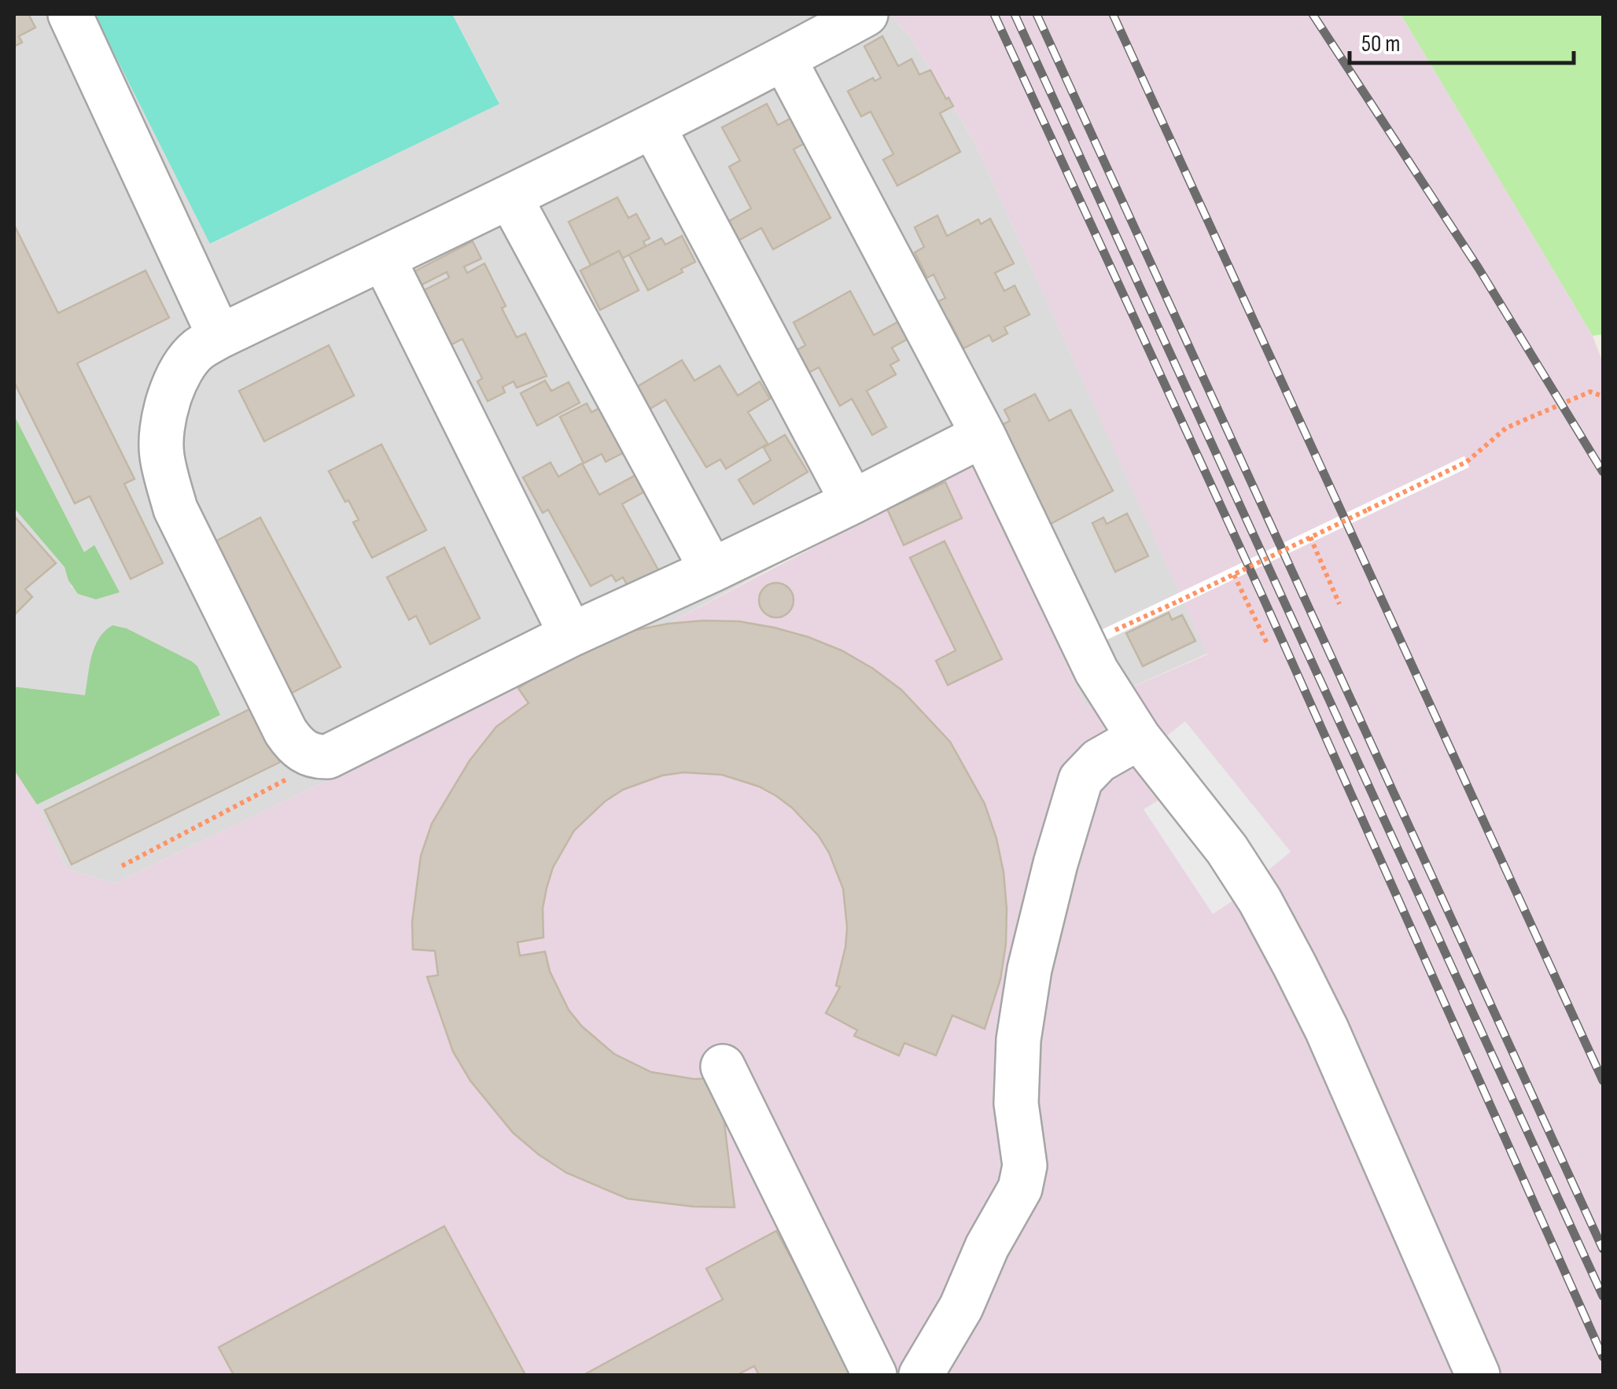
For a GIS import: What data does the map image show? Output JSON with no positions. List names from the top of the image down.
{
  "scale_bar": "50 m"
}
